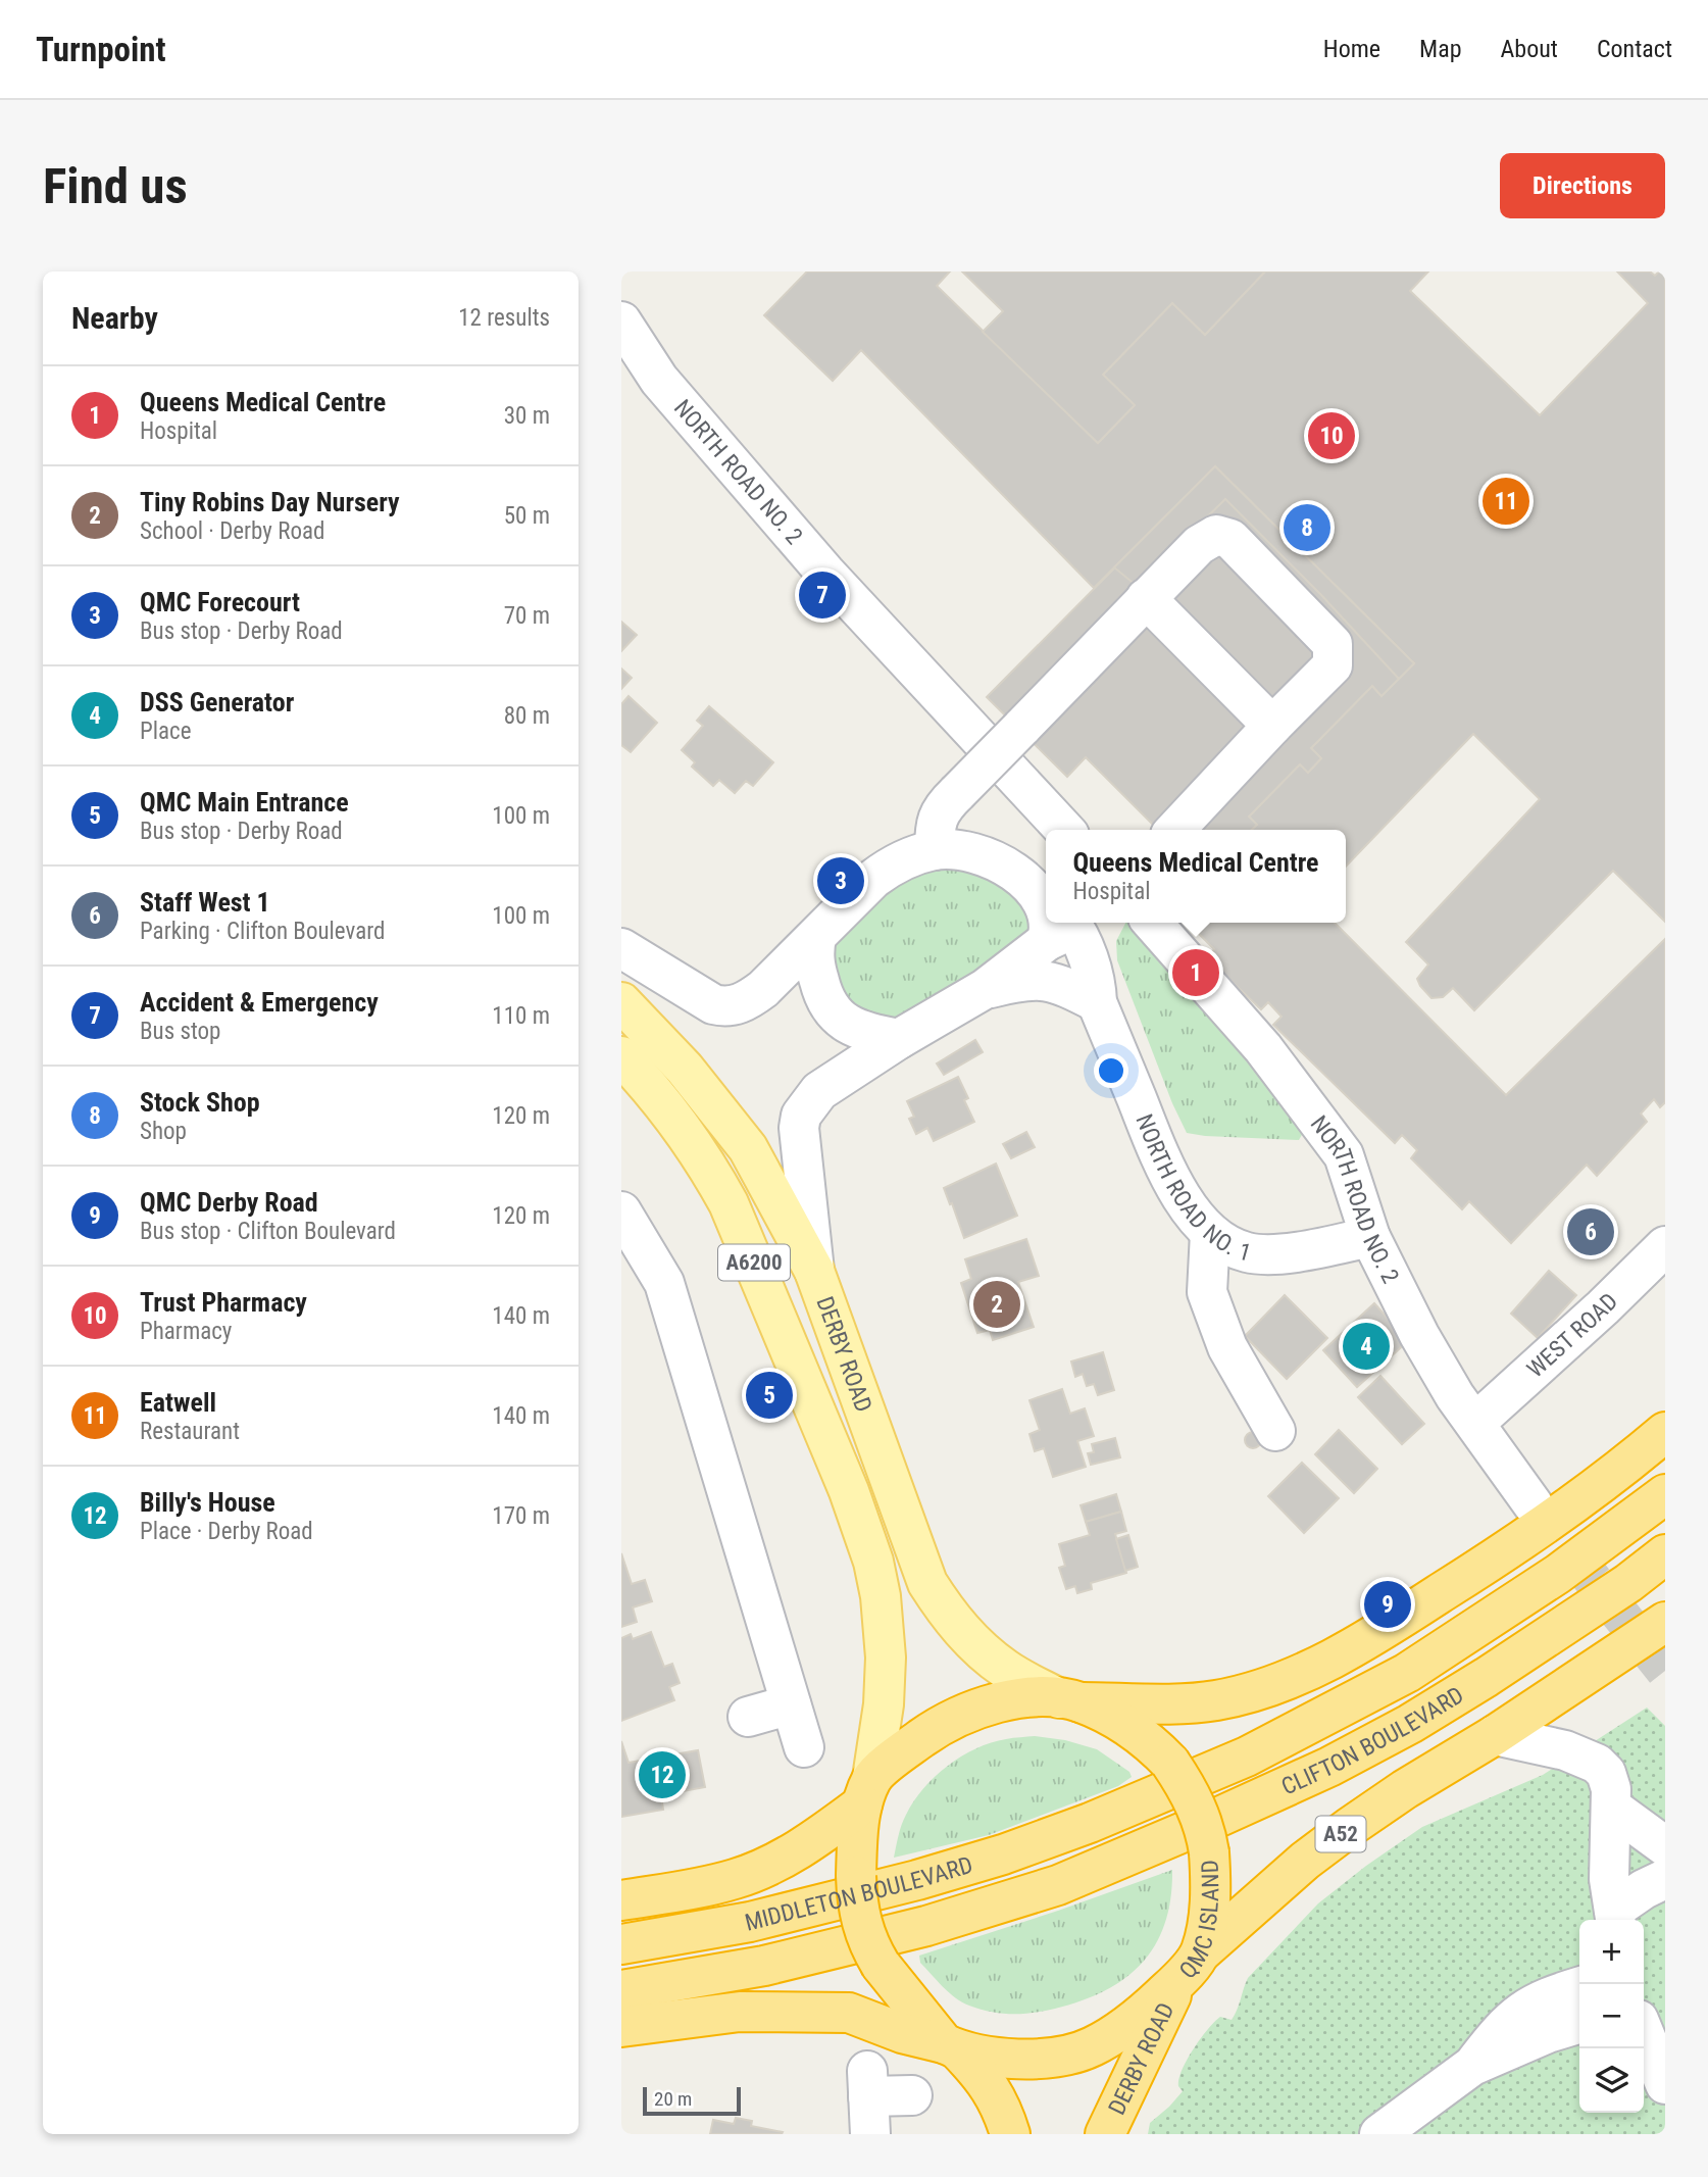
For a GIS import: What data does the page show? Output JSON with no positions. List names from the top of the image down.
{
  "streets": {
    "highway": [
      "DERBY ROAD",
      "CLIFTON BOULEVARD",
      "A52",
      "MIDDLETON BOULEVARD",
      "QMC ISLAND"
    ],
    "main road": ["A6200"],
    "street": ["NORTH ROAD NO. 2", "NORTH ROAD NO. 1", "WEST ROAD"]
  },
  "crossings": [
    ["NORTH ROAD NO. 2", "NORTH ROAD NO. 1"],
    ["NORTH ROAD NO. 2", "WEST ROAD"],
    ["DERBY ROAD", "A52"],
    ["DERBY ROAD", "QMC ISLAND"],
    ["CLIFTON BOULEVARD", "MIDDLETON BOULEVARD"],
    ["A52", "QMC ISLAND"]
  ],
  "scale_bar": "20 m",
  "page": {
    "header": "Turnpoint",
    "nav": [
      "Home",
      "Map",
      "About",
      "Contact"
    ],
    "buttons": "Directions",
    "title": "Find us",
    "heading": ["Nearby", "12 results"],
    "list": [
      {
        "mark": "1",
        "name": "Queens Medical Centre",
        "note": "Hospital",
        "value": "30 m"
      },
      {
        "mark": "2",
        "name": "Tiny Robins Day Nursery",
        "note": "School · Derby Road",
        "value": "50 m"
      },
      {
        "mark": "3",
        "name": "QMC Forecourt",
        "note": "Bus stop · Derby Road",
        "value": "70 m"
      },
      {
        "mark": "4",
        "name": "DSS Generator",
        "note": "Place",
        "value": "80 m"
      },
      {
        "mark": "5",
        "name": "QMC Main Entrance",
        "note": "Bus stop · Derby Road",
        "value": "100 m"
      },
      {
        "mark": "6",
        "name": "Staff West 1",
        "note": "Parking · Clifton Boulevard",
        "value": "100 m"
      },
      {
        "mark": "7",
        "name": "Accident & Emergency",
        "note": "Bus stop",
        "value": "110 m"
      },
      {
        "mark": "8",
        "name": "Stock Shop",
        "note": "Shop",
        "value": "120 m"
      },
      {
        "mark": "9",
        "name": "QMC Derby Road",
        "note": "Bus stop · Clifton Boulevard",
        "value": "120 m"
      },
      {
        "mark": "10",
        "name": "Trust Pharmacy",
        "note": "Pharmacy",
        "value": "140 m"
      },
      {
        "mark": "11",
        "name": "Eatwell",
        "note": "Restaurant",
        "value": "140 m"
      },
      {
        "mark": "12",
        "name": "Billy's House",
        "note": "Place · Derby Road",
        "value": "170 m"
      }
    ],
    "pins": [
      "10",
      "11",
      "8",
      "7",
      "3",
      "1",
      "6",
      "2",
      "4",
      "5",
      "9",
      "12"
    ],
    "popup": ["Queens Medical Centre", "Hospital"],
    "map_buttons": ["+", "−"],
    "scale": "20 m"
  }
}
